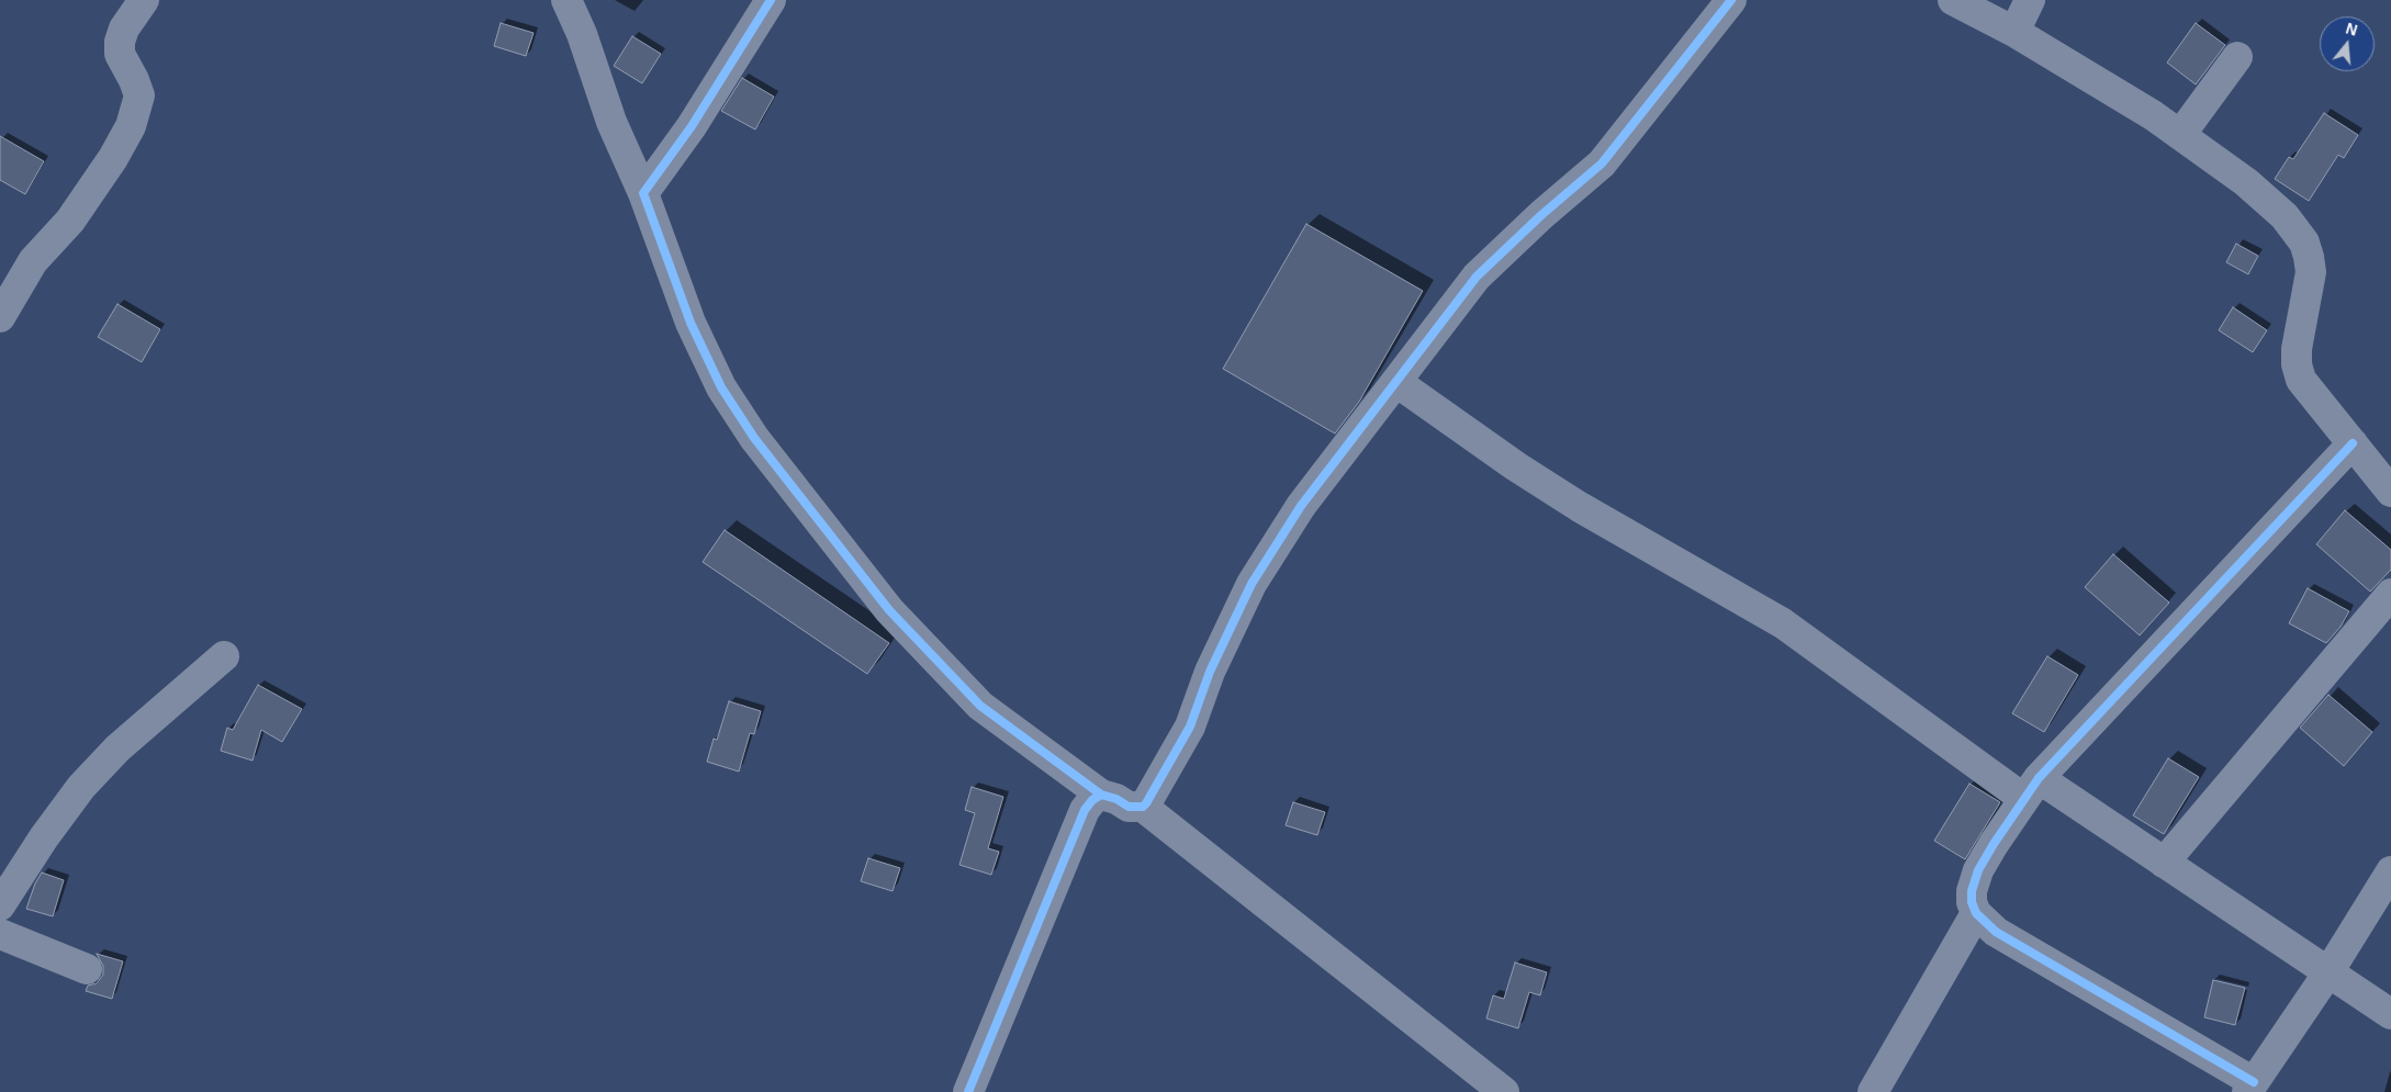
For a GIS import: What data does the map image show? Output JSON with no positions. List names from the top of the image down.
{
  "north": "top"
}
